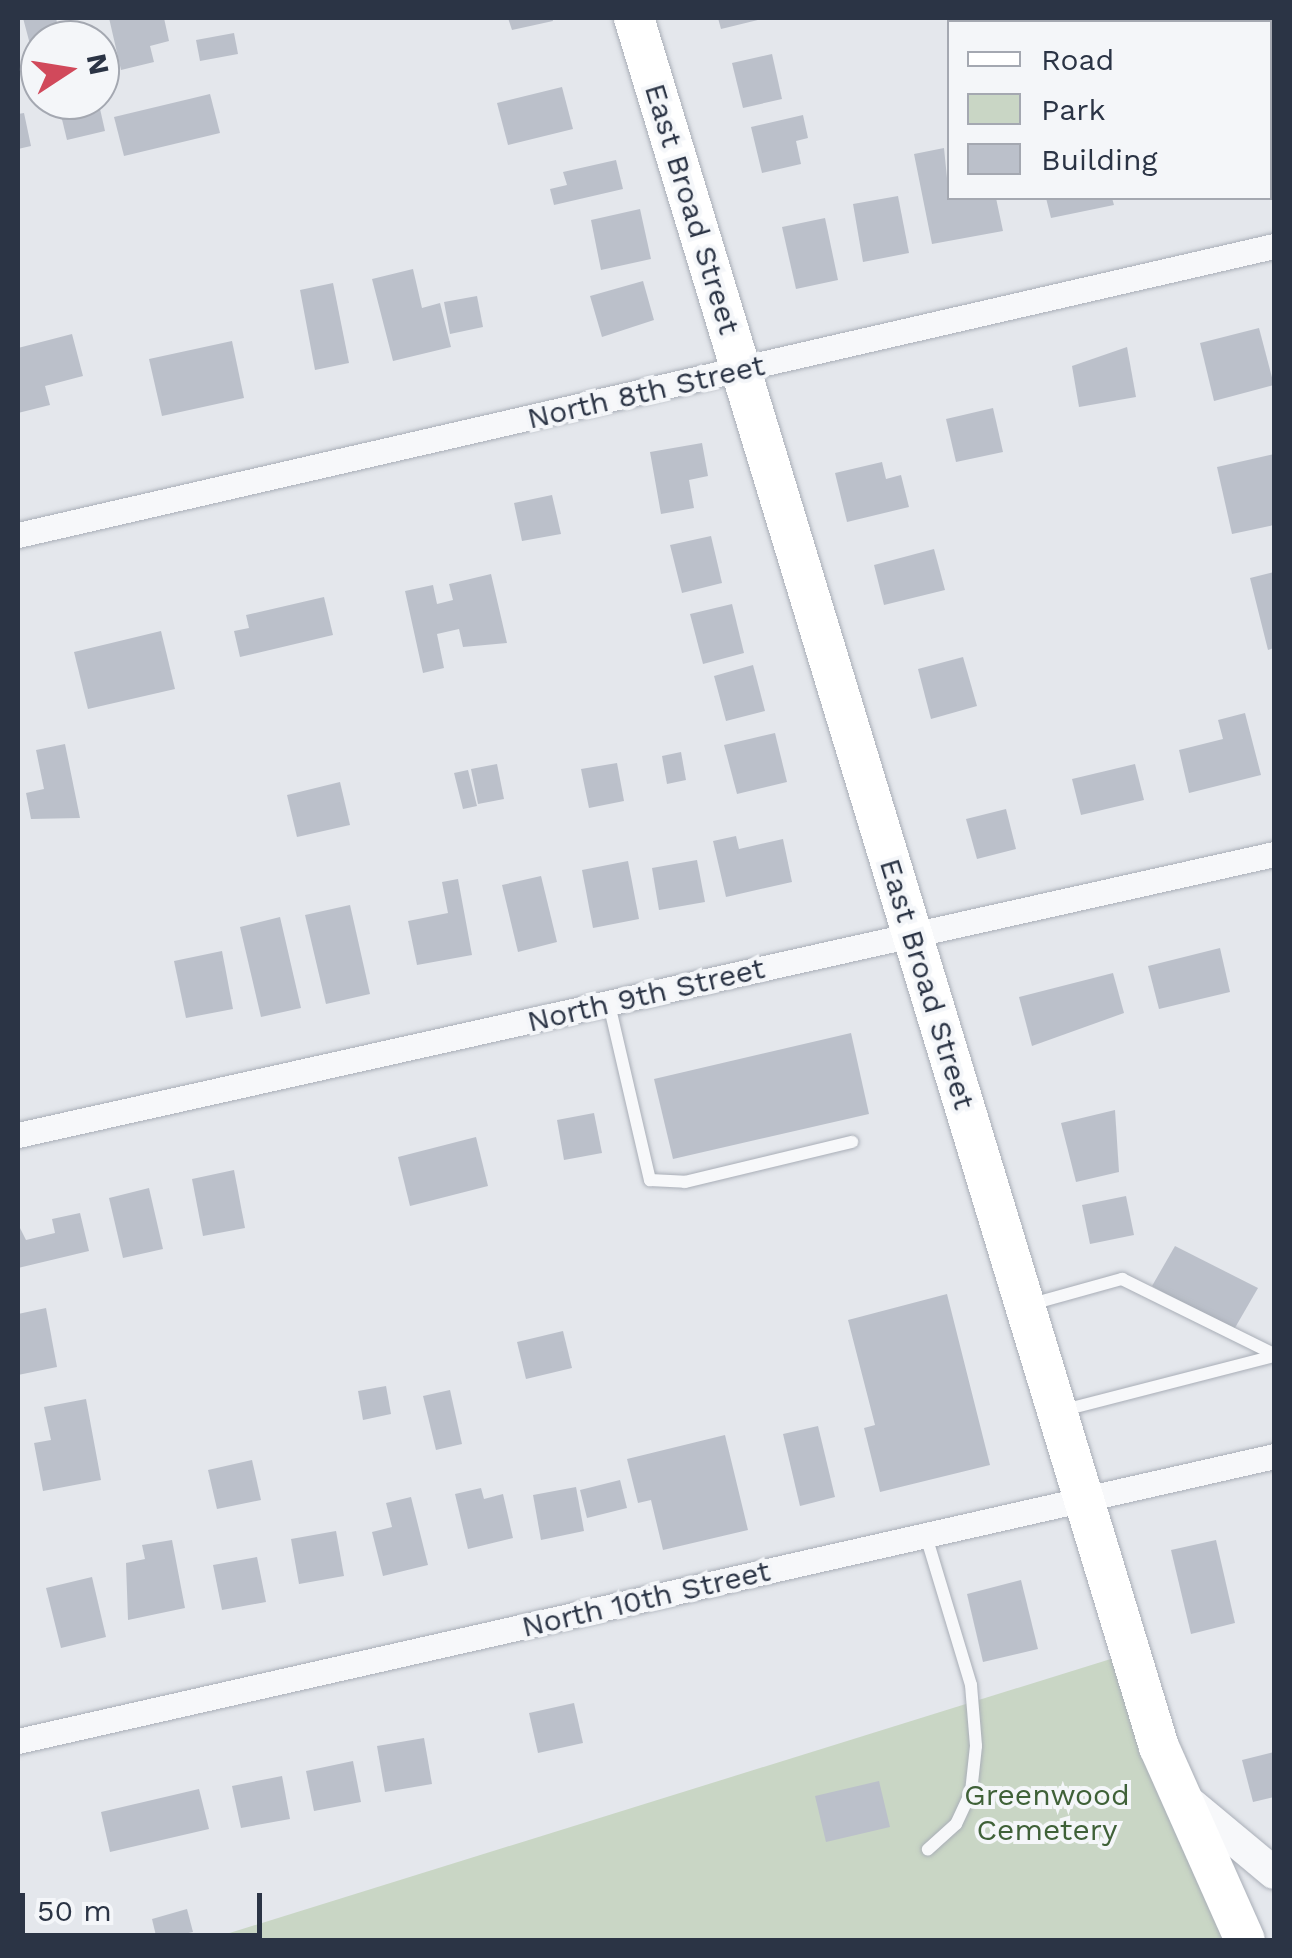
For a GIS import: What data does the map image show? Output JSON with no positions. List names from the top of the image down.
{
  "streets": {
    "main road": ["East Broad Street"],
    "street": ["North 8th Street", "North 9th Street", "North 10th Street"]
  },
  "crossings": [
    ["East Broad Street", "North 8th Street"],
    ["East Broad Street", "North 9th Street"],
    ["East Broad Street", "North 10th Street"]
  ],
  "parks": ["Greenwood Cemetery"],
  "legend": ["Road", "Park", "Building"],
  "scale_bar": "50 m",
  "north": "right"
}
